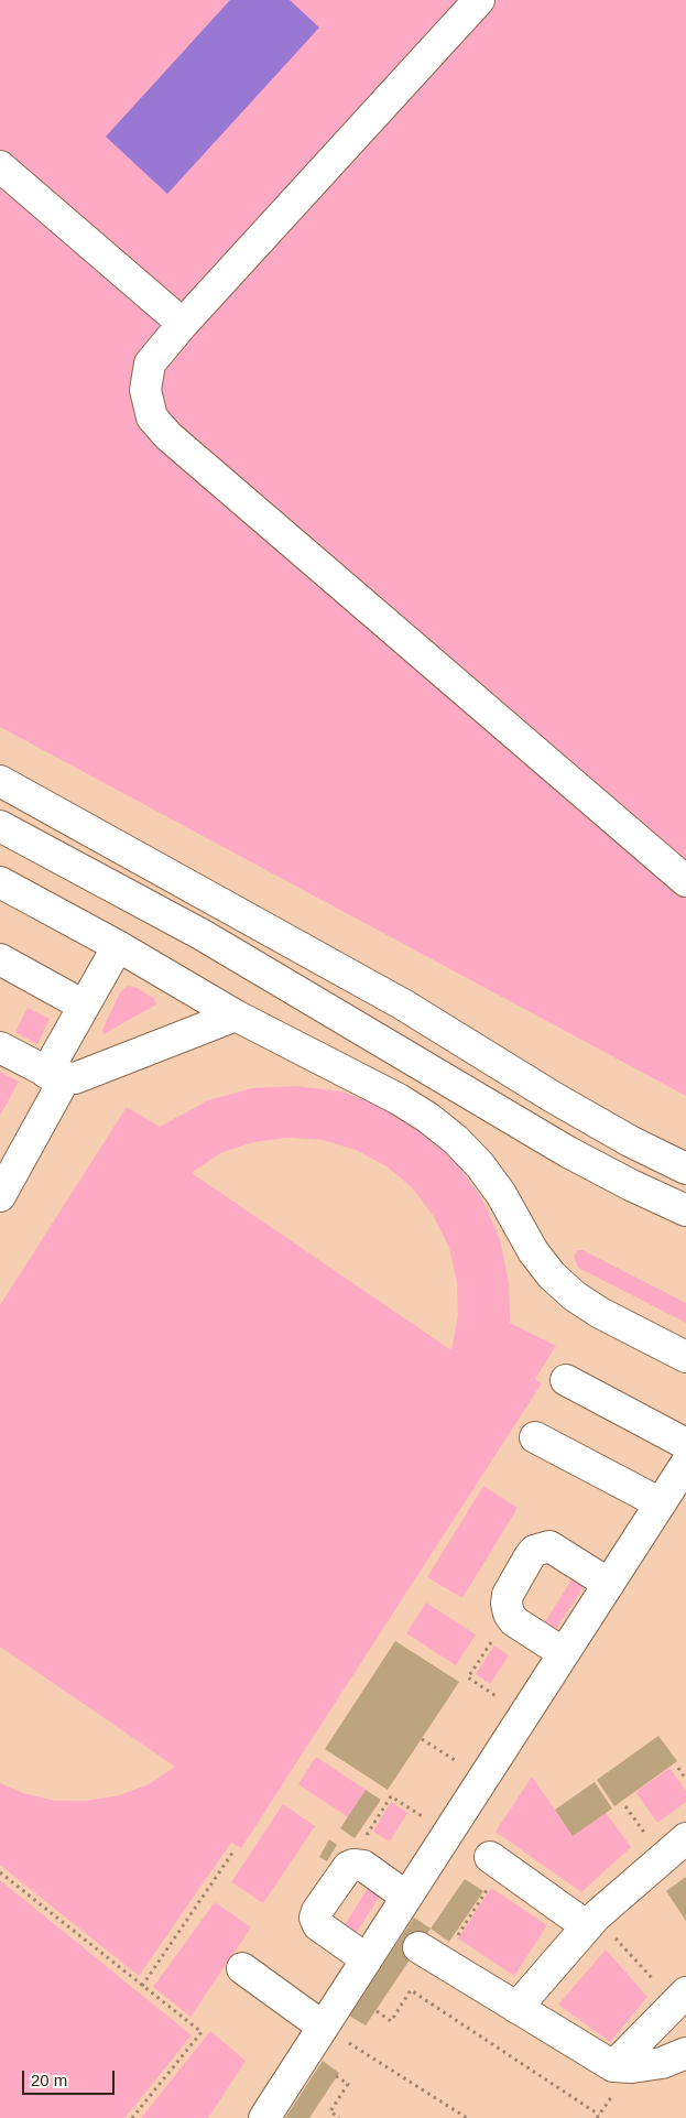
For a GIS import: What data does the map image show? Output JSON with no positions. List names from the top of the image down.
{
  "scale_bar": "20 m"
}
